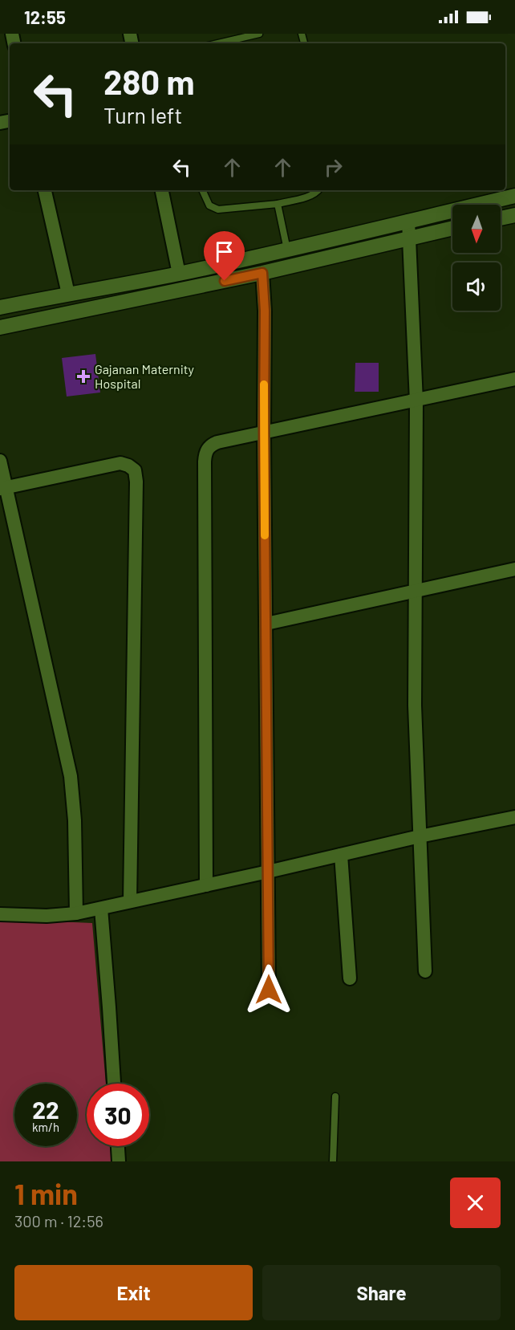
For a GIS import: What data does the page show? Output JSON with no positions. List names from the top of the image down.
{
  "places": {
    "health": ["Gajanan Maternity Hospital"]
  },
  "north": "bottom",
  "page": {
    "status": "12:55",
    "turn": ["280 m", "Turn left"],
    "speed": "22 km/h",
    "limit": "30",
    "heading": ["1 min", "300 m · 12:56"],
    "buttons": ["Exit", "Share"]
  }
}
